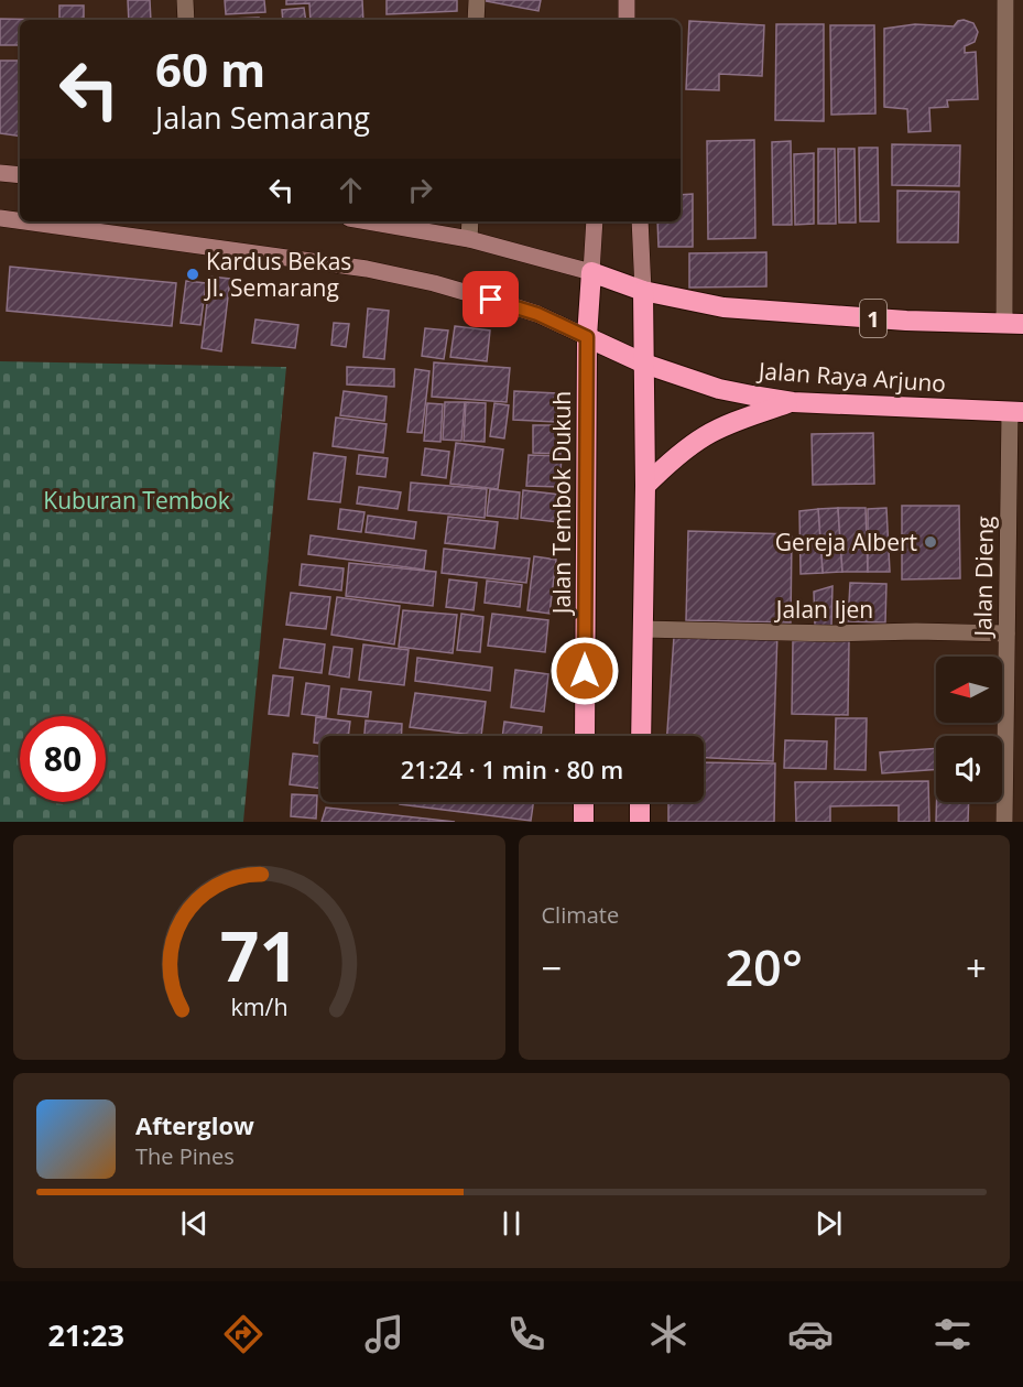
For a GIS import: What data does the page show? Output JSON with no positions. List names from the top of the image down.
{
  "streets": {
    "highway": ["1", "Jalan Raya Arjuno", "Jalan Tembok Dukuh"],
    "street": ["Jalan Dieng", "Jalan Ijen"]
  },
  "crossings": [
    ["1", "Jalan Tembok Dukuh"],
    ["Jalan Raya Arjuno", "Jalan Tembok Dukuh"],
    ["Jalan Raya Arjuno", "Jalan Dieng"],
    ["Jalan Dieng", "Jalan Ijen"]
  ],
  "parks": ["Kuburan Tembok"],
  "places": ["Kardus Bekas Jl. Semarang", "Gereja Albert"],
  "north": "left",
  "page": {
    "turn": ["60 m", "Jalan Semarang"],
    "limit": "80",
    "trip": "21:24 · 1 min · 80 m",
    "tile": "Climate",
    "heat": ["−", "20°", "+"],
    "song": ["Afterglow", "The Pines"],
    "tabs": "21:23",
    "gauge": ["71", "km/h"]
  }
}
